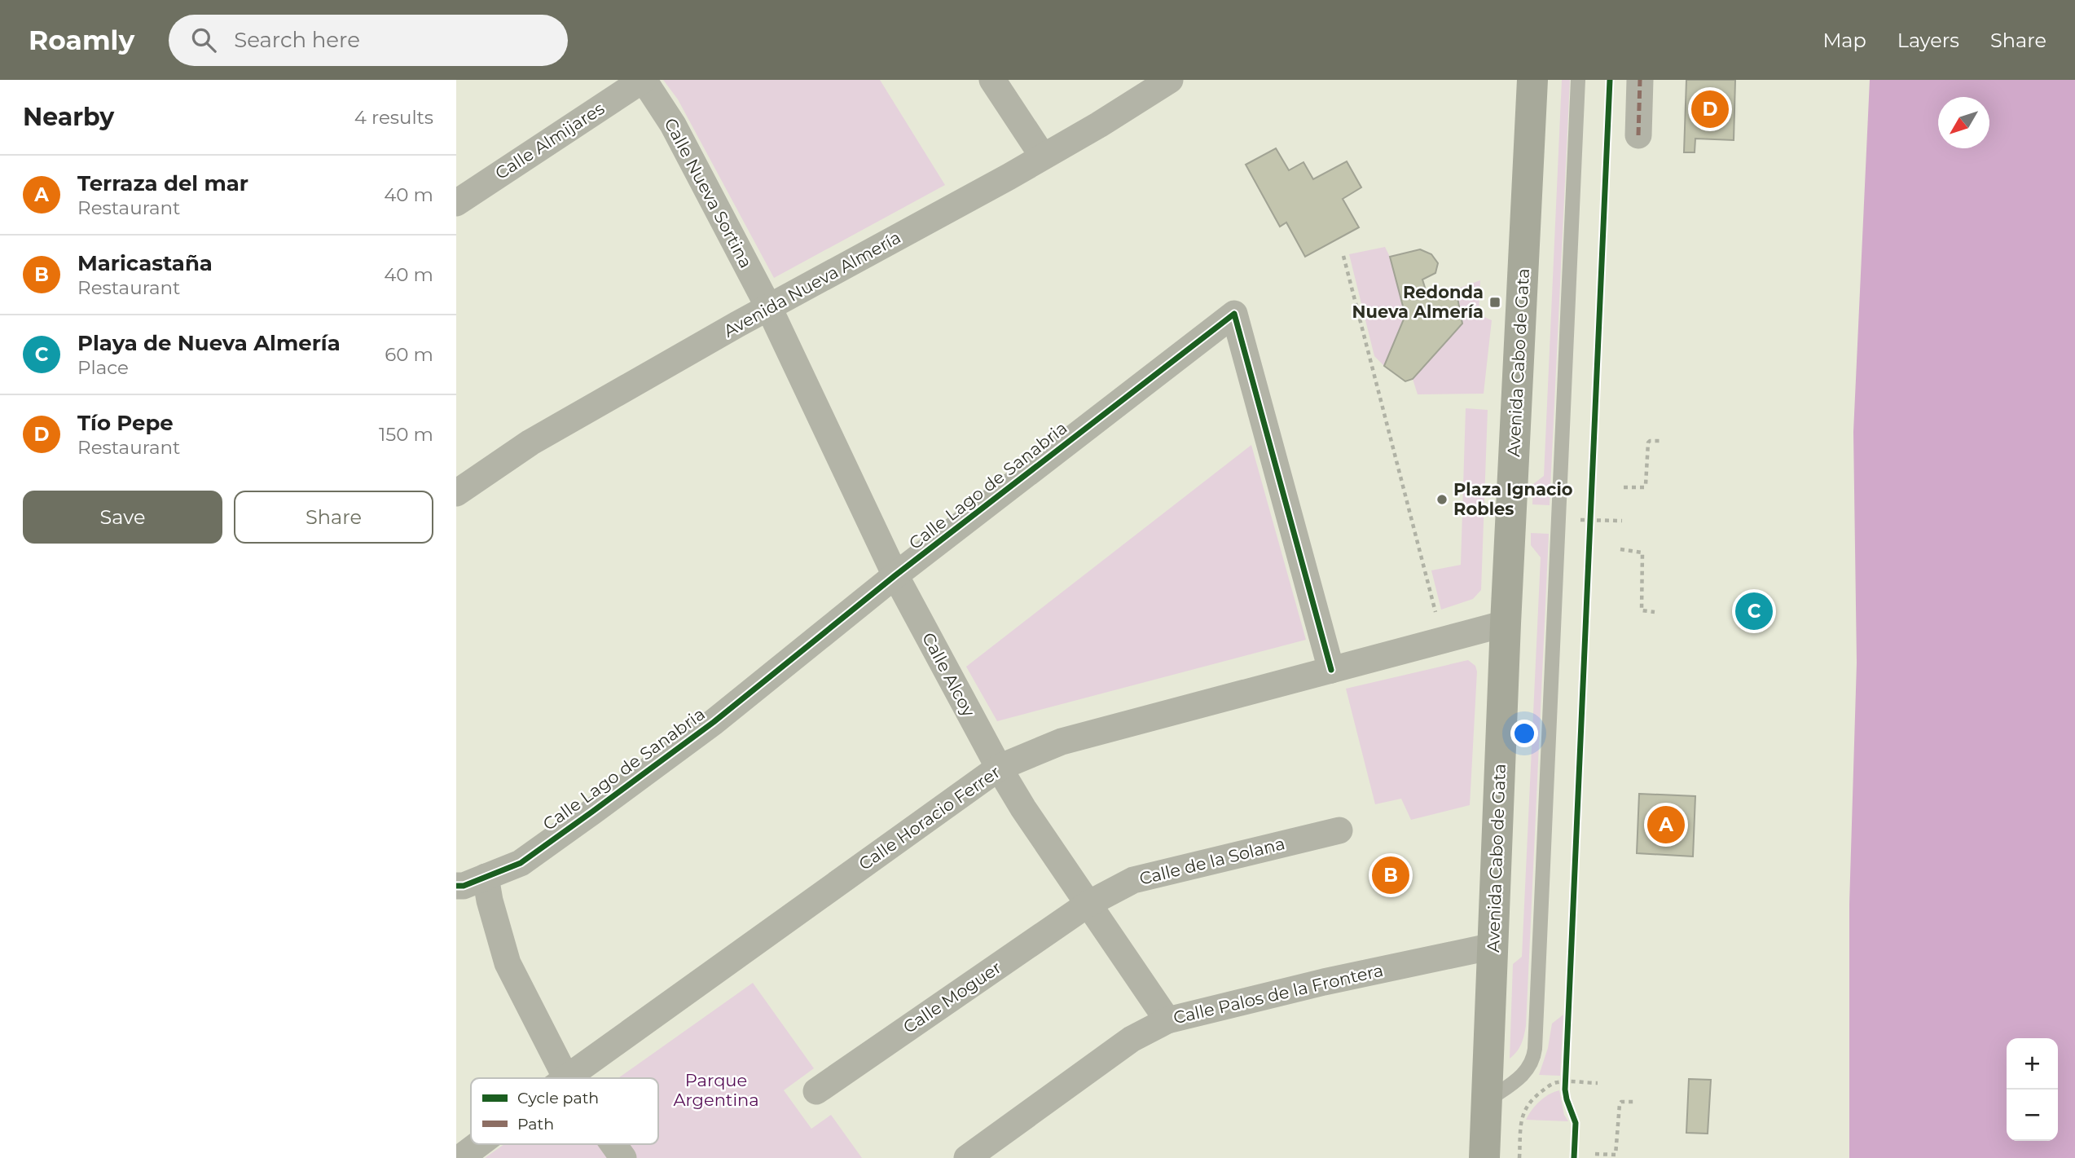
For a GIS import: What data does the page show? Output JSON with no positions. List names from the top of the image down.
{
  "streets": {
    "main road": ["Avenida Cabo de Gata"],
    "street": [
      "Calle Almijares",
      "Calle Nueva Sortina",
      "Avenida Nueva Almería",
      "Calle Lago de Sanabria",
      "Calle Alcoy",
      "Calle Horacio Ferrer",
      "Calle de la Solana",
      "Calle Palos de la Frontera",
      "Calle Moguer"
    ]
  },
  "crossings": [
    ["Calle Almijares", "Calle Nueva Sortina"],
    ["Calle Nueva Sortina", "Avenida Nueva Almería"],
    ["Calle Nueva Sortina", "Calle Alcoy"],
    ["Avenida Nueva Almería", "Calle Alcoy"],
    ["Avenida Cabo de Gata", "Calle Horacio Ferrer"],
    ["Avenida Cabo de Gata", "Calle Palos de la Frontera"],
    ["Calle Lago de Sanabria", "Calle Alcoy"],
    ["Calle Lago de Sanabria", "Calle Horacio Ferrer"],
    ["Calle Alcoy", "Calle Horacio Ferrer"],
    ["Calle Alcoy", "Calle de la Solana"],
    ["Calle Alcoy", "Calle Palos de la Frontera"],
    ["Calle Alcoy", "Calle Moguer"],
    ["Calle de la Solana", "Calle Moguer"]
  ],
  "parks": ["Parque Argentina"],
  "places": {
    "transit": ["Redonda Nueva Almería"],
    "other": ["Plaza Ignacio Robles"]
  },
  "legend": ["Cycle path", "Path"],
  "north": "bottom left",
  "page": {
    "header": "Roamly",
    "search": "Search here",
    "nav": ["Map", "Layers", "Share"],
    "heading": ["Nearby", "4 results"],
    "pins": [
      "D",
      "C",
      "A",
      "B"
    ],
    "list": [
      {
        "mark": "A",
        "name": "Terraza del mar",
        "note": "Restaurant",
        "value": "40 m"
      },
      {
        "mark": "B",
        "name": "Maricastaña",
        "note": "Restaurant",
        "value": "40 m"
      },
      {
        "mark": "C",
        "name": "Playa de Nueva Almería",
        "note": "Place",
        "value": "60 m"
      },
      {
        "mark": "D",
        "name": "Tío Pepe",
        "note": "Restaurant",
        "value": "150 m"
      }
    ],
    "buttons": ["Save", "Share"],
    "map_buttons": ["+", "−"]
  }
}
